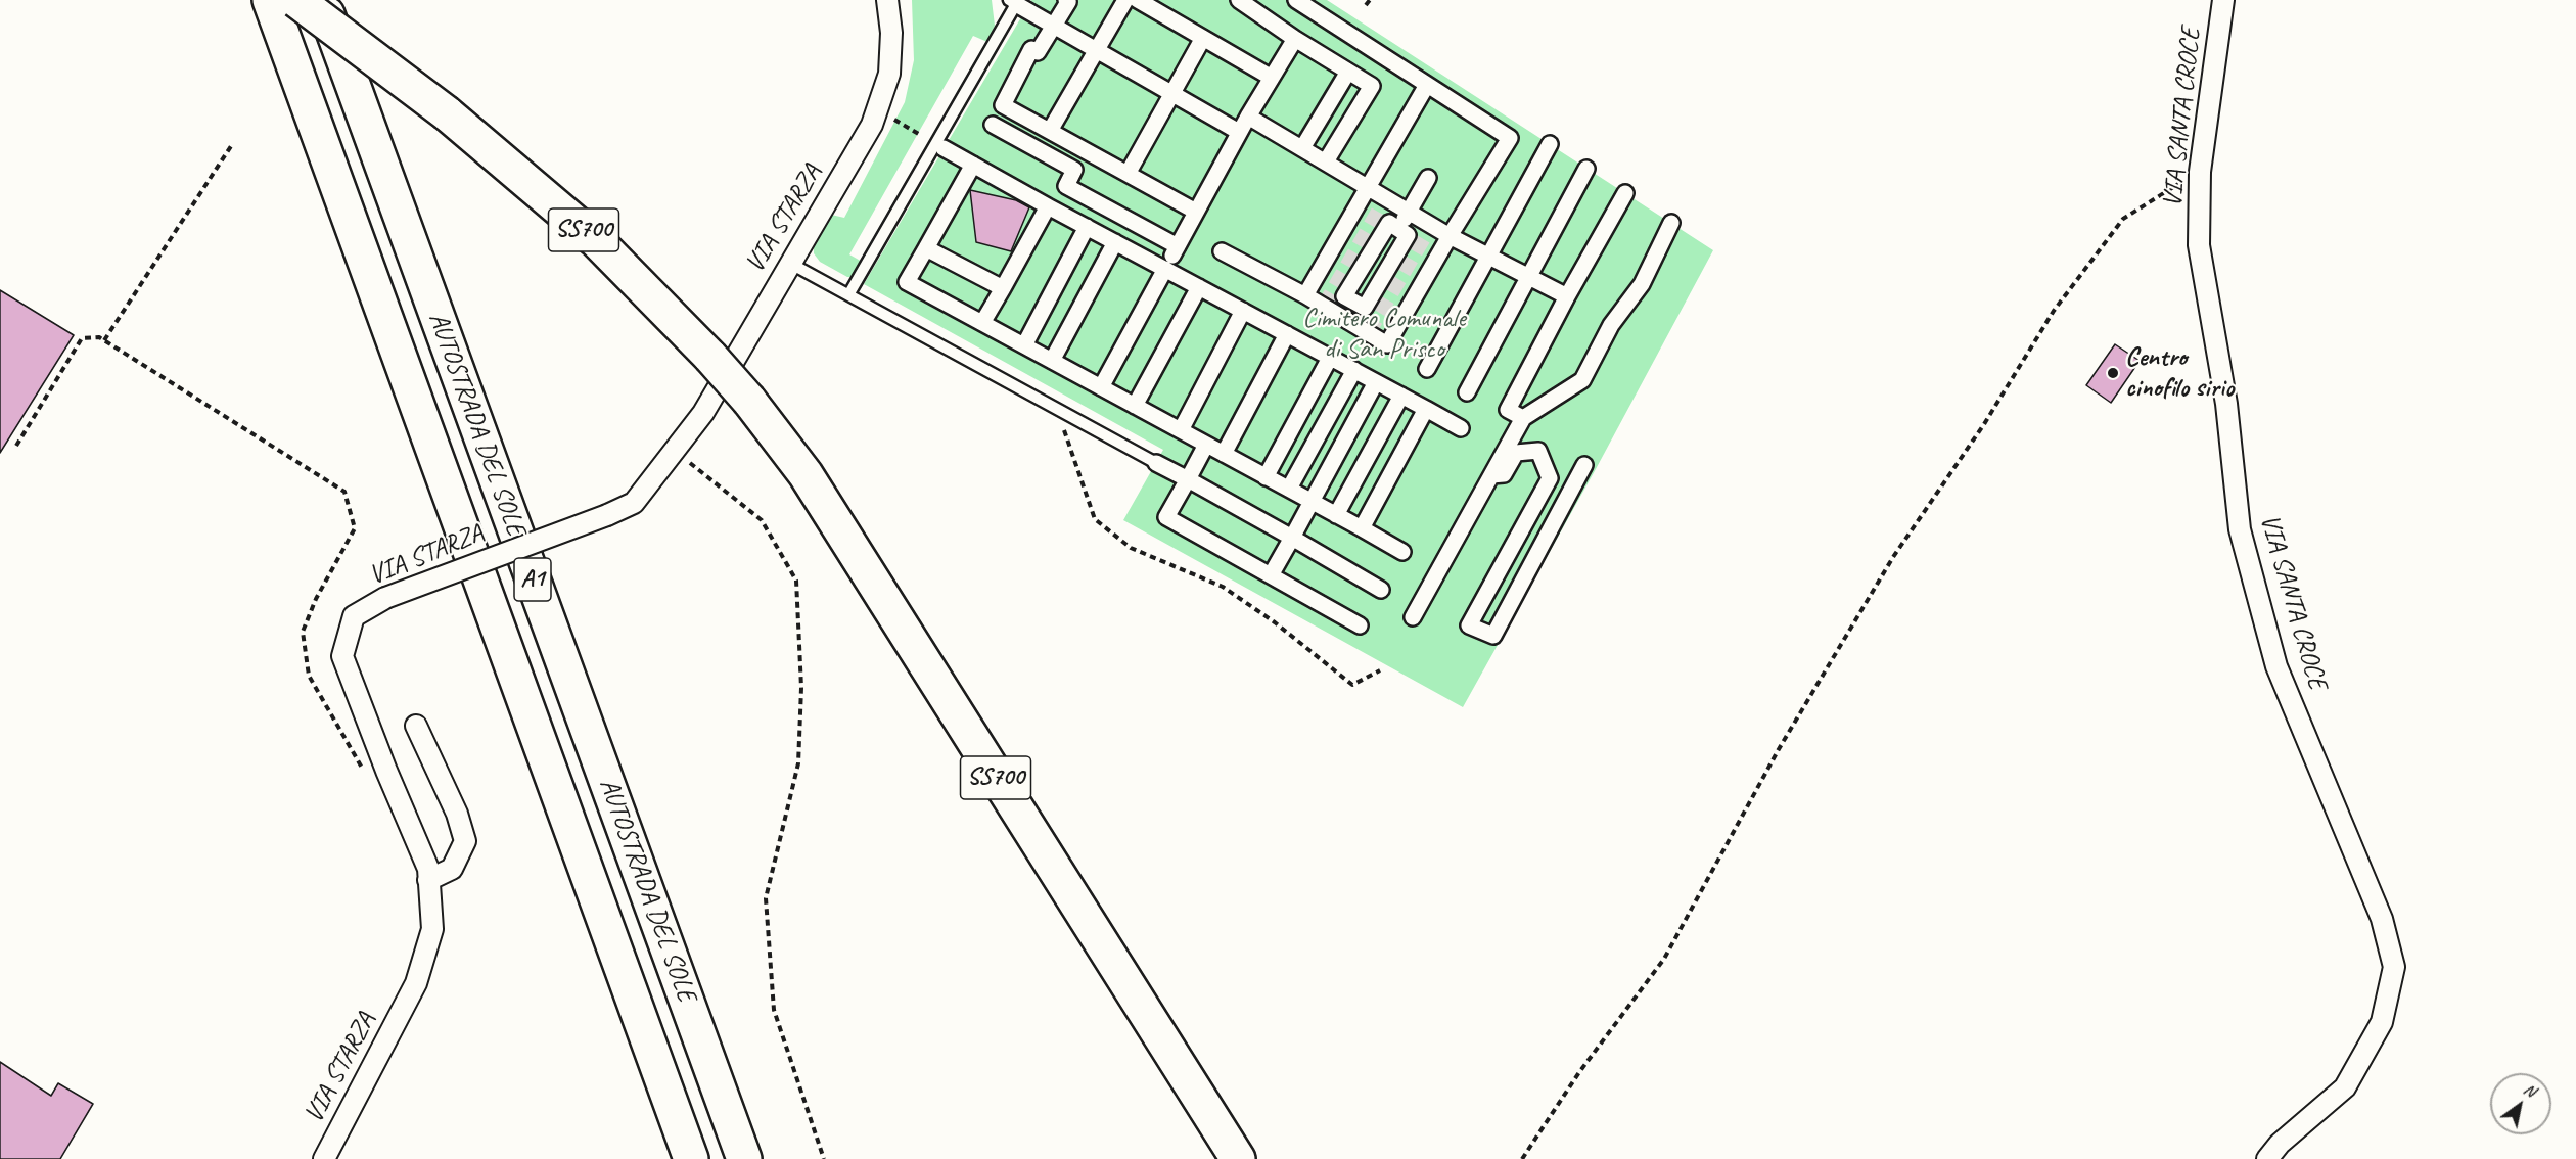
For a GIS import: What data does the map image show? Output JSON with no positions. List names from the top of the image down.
{
  "streets": {
    "highway": ["SS700", "AUTOSTRADA DEL SOLE", "A1"],
    "street": ["VIA SANTA CROCE", "VIA STARZA"]
  },
  "parks": ["Cimitero Comunale di San Prisco"],
  "places": ["Centro cinofilo sirio"],
  "north": "top right"
}
